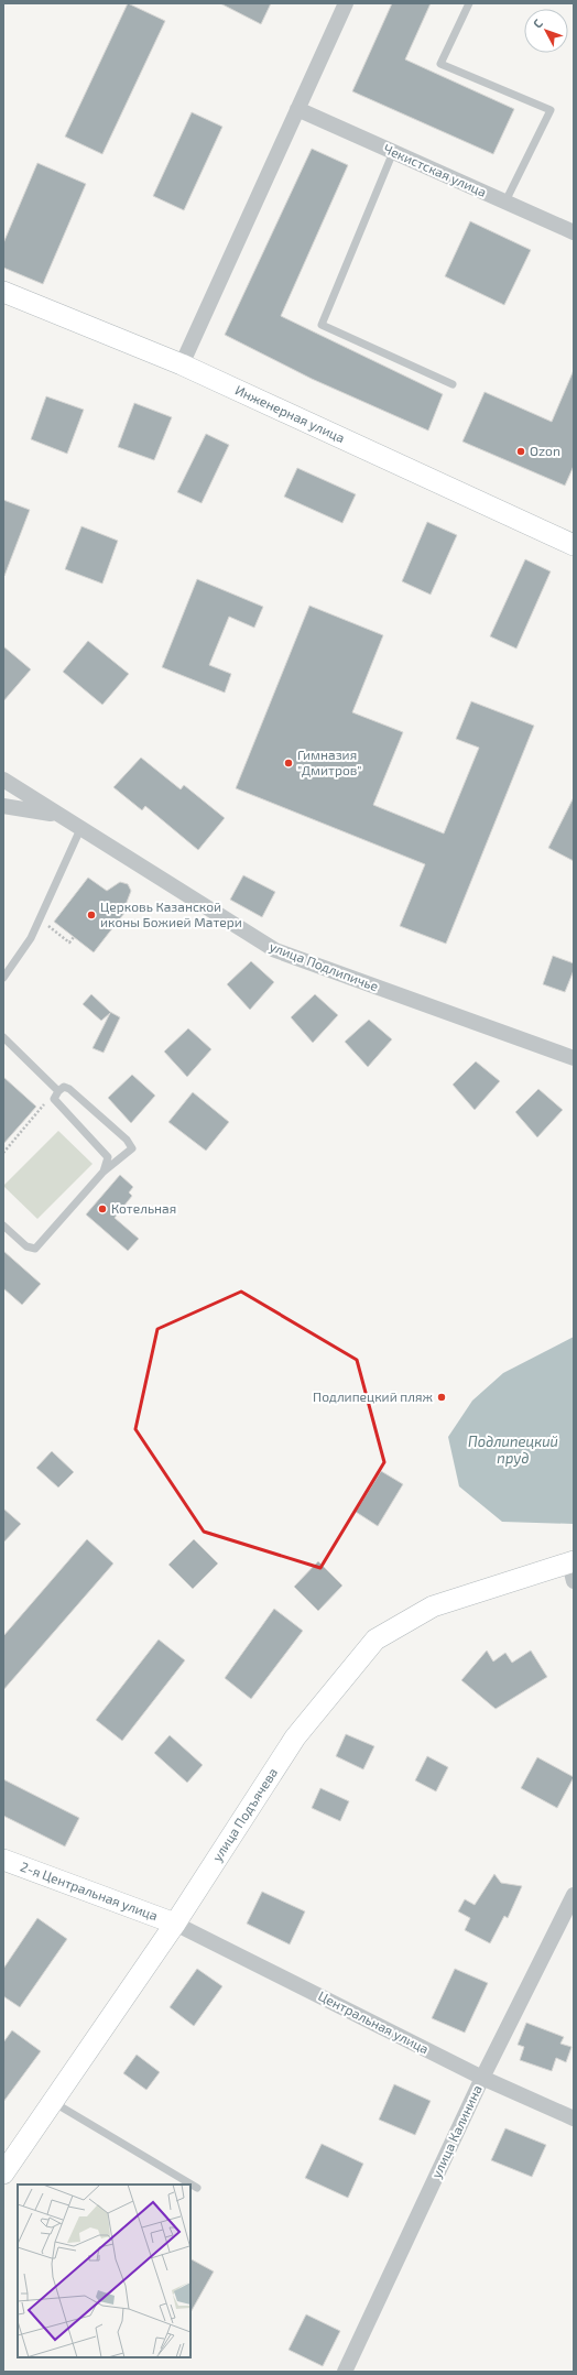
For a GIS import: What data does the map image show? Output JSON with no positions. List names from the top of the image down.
{
  "streets": {
    "main road": ["Инженерная улица", "улица Подъячева", "2-я Центральная улица"],
    "street": [
      "Чекистская улица",
      "улица Подлипичье",
      "Центральная улица",
      "улица Калинина"
    ]
  },
  "crossings": [
    ["улица Подъячева", "2-я Центральная улица"],
    ["улица Подъячева", "Центральная улица"],
    ["2-я Центральная улица", "Центральная улица"],
    ["Центральная улица", "улица Калинина"]
  ],
  "water": ["Подлипецкий пруд"],
  "places": [
    "Ozon",
    "Гимназия \"Дмитров\"",
    "Церковь Казанской иконы Божией Матери",
    "Котельная",
    "Подлипецкий пляж"
  ],
  "north": "top left"
}
